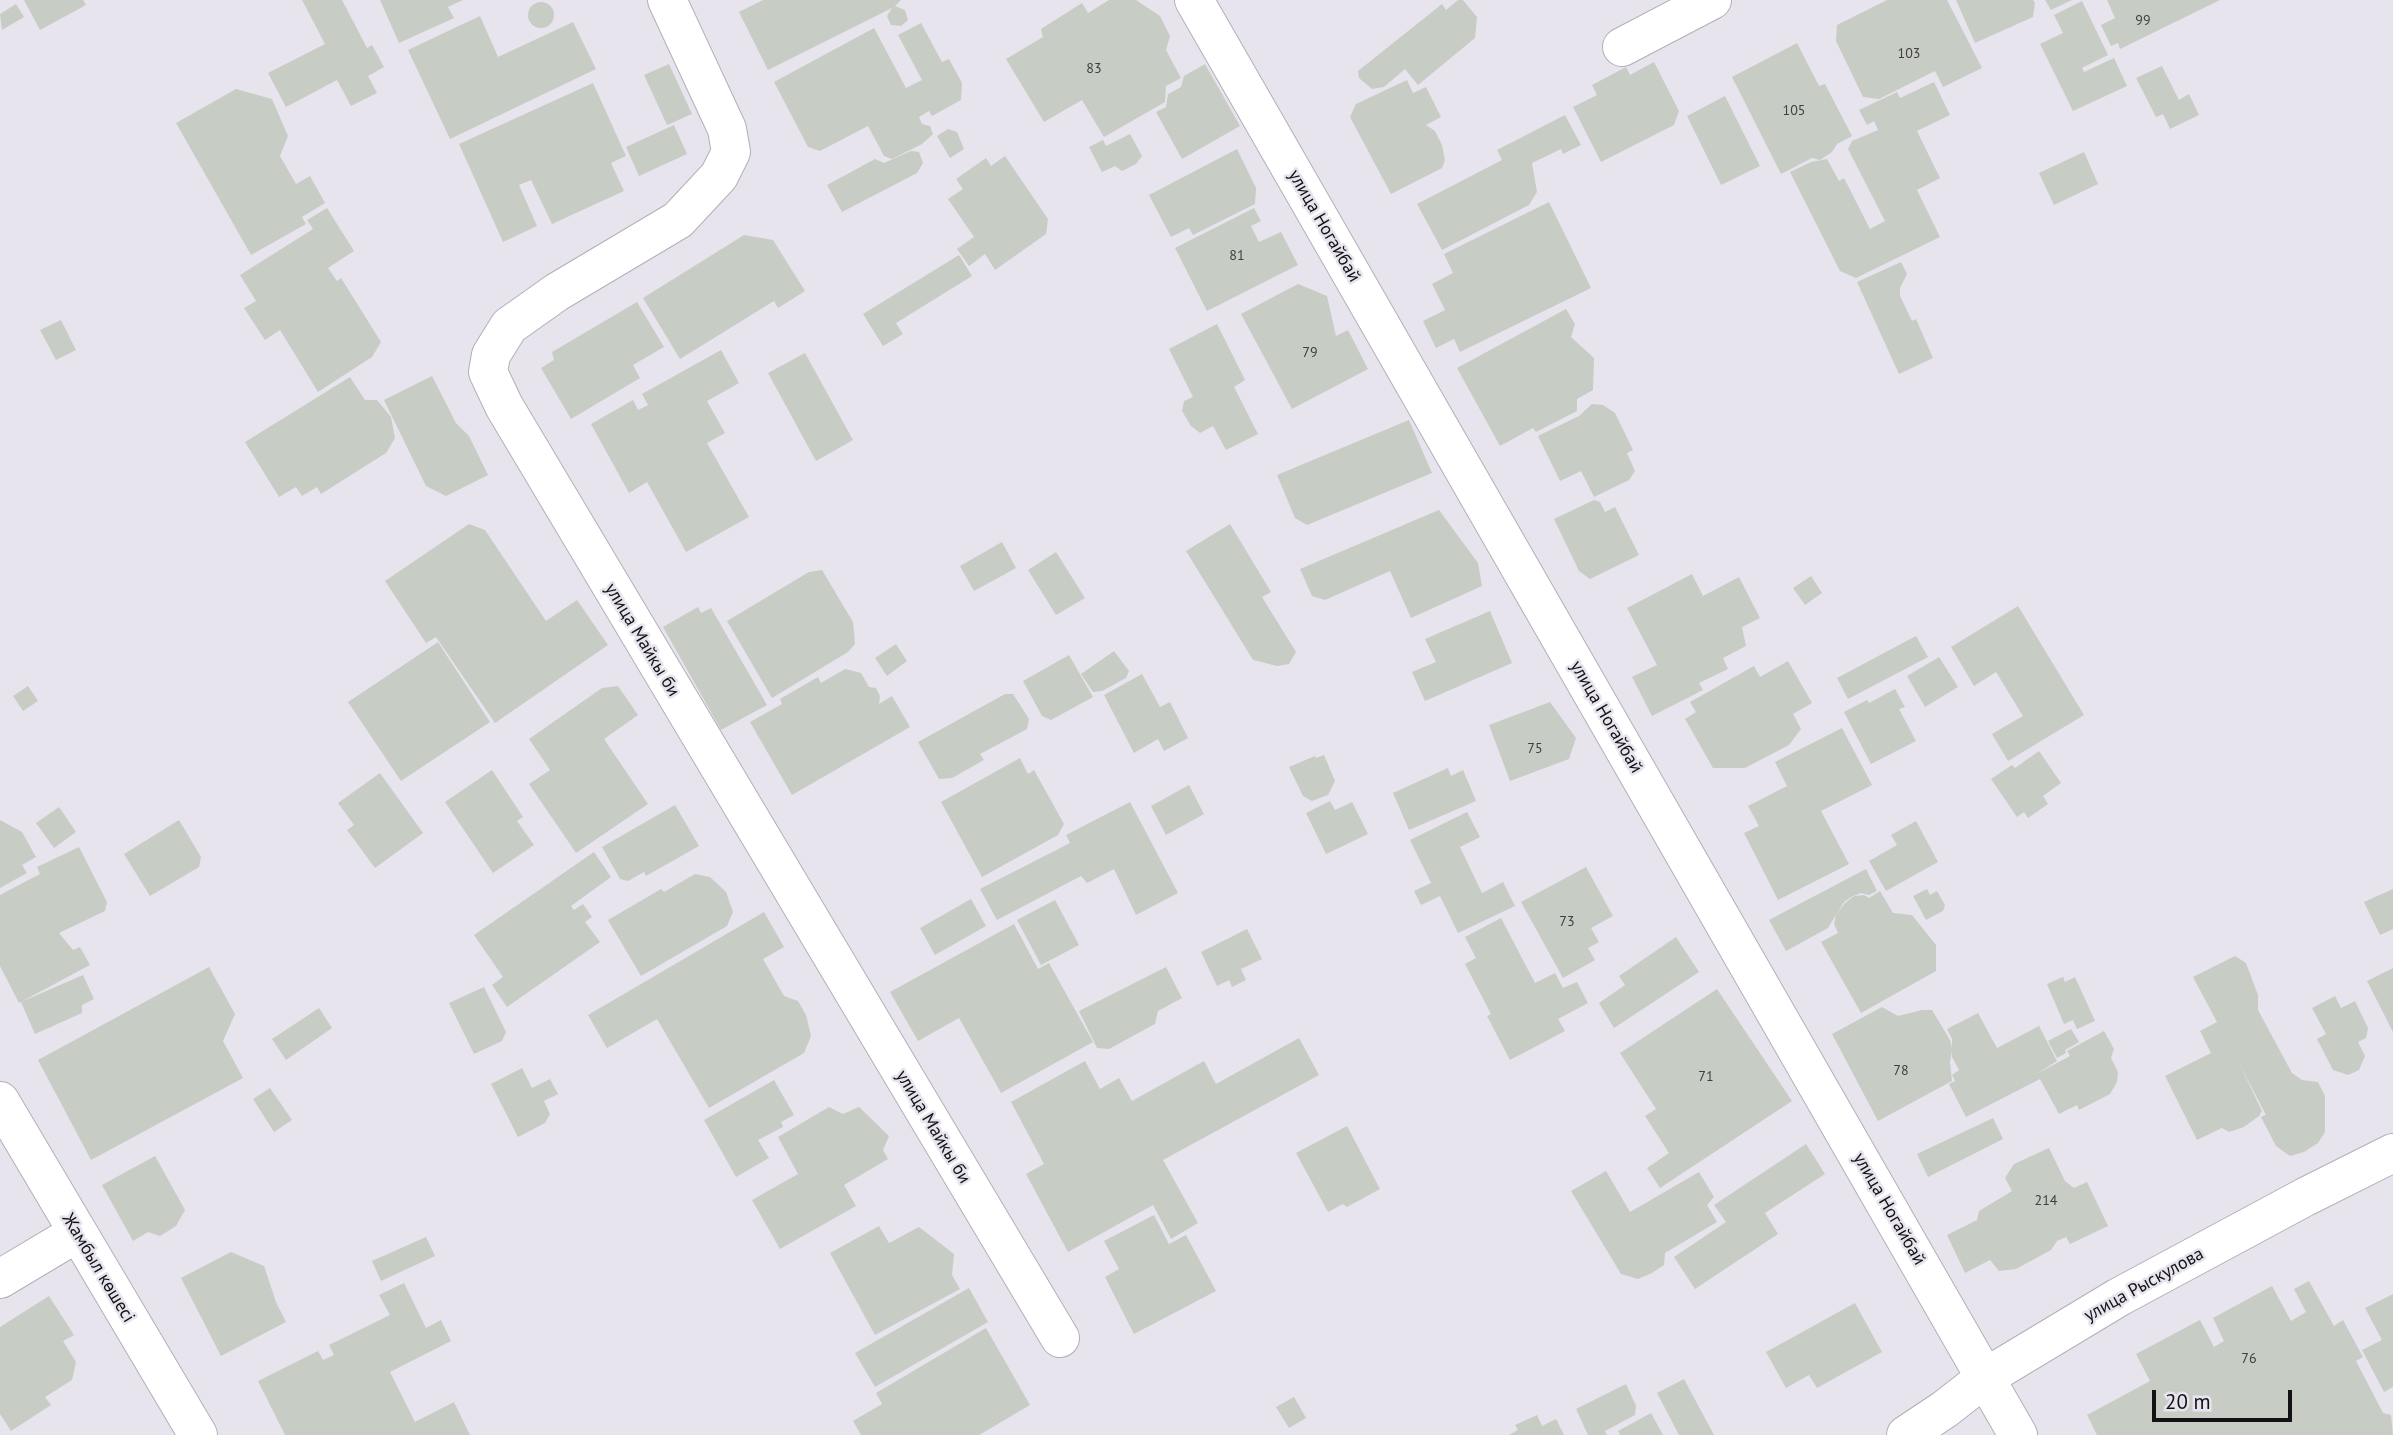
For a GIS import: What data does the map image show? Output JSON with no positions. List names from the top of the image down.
{
  "streets": {
    "street": [
      "улица Ногайбай",
      "улица Майкы би",
      "Жамбыл көшесі",
      "улица Рыскулова"
    ]
  },
  "crossings": [
    ["улица Ногайбай", "улица Рыскулова"]
  ],
  "house_numbers": [
    "99",
    "103",
    "83",
    "105",
    "81",
    "79",
    "75",
    "73",
    "78",
    "71",
    "214",
    "76"
  ],
  "scale_bar": "20 m"
}
